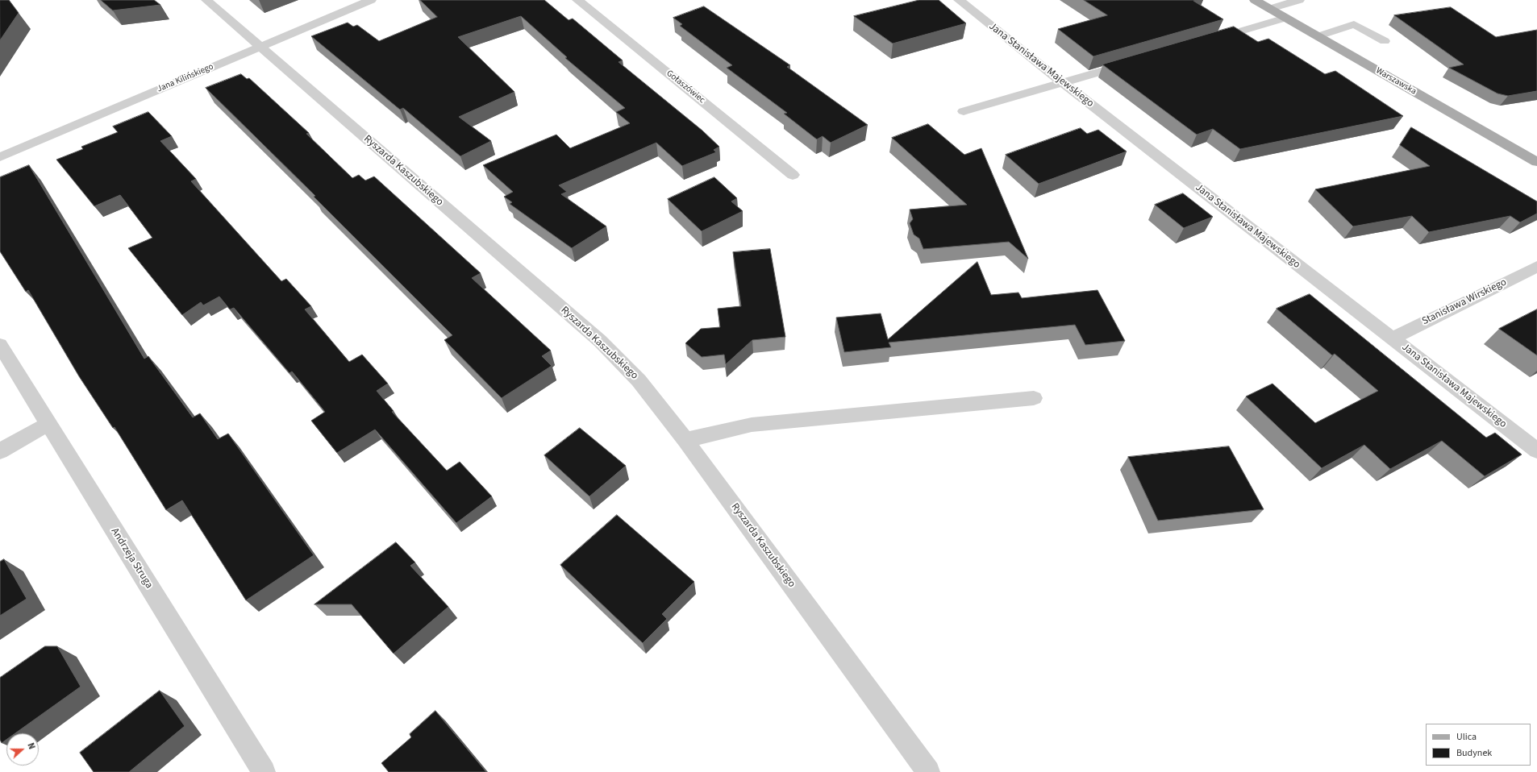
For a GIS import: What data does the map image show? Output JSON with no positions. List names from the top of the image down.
{
  "streets": {
    "main road": ["Warszawska"],
    "street": [
      "Jana Stanisława Majewskiego",
      "Jana Kilińskiego",
      "Gołaszówiec",
      "Ryszarda Kaszubskiego",
      "Stanisława Wirskiego",
      "Andrzeja Struga"
    ]
  },
  "crossings": [
    ["Jana Stanisława Majewskiego", "Stanisława Wirskiego"],
    ["Jana Kilińskiego", "Ryszarda Kaszubskiego"]
  ],
  "legend": ["Ulica", "Budynek"],
  "north": "right"
}
